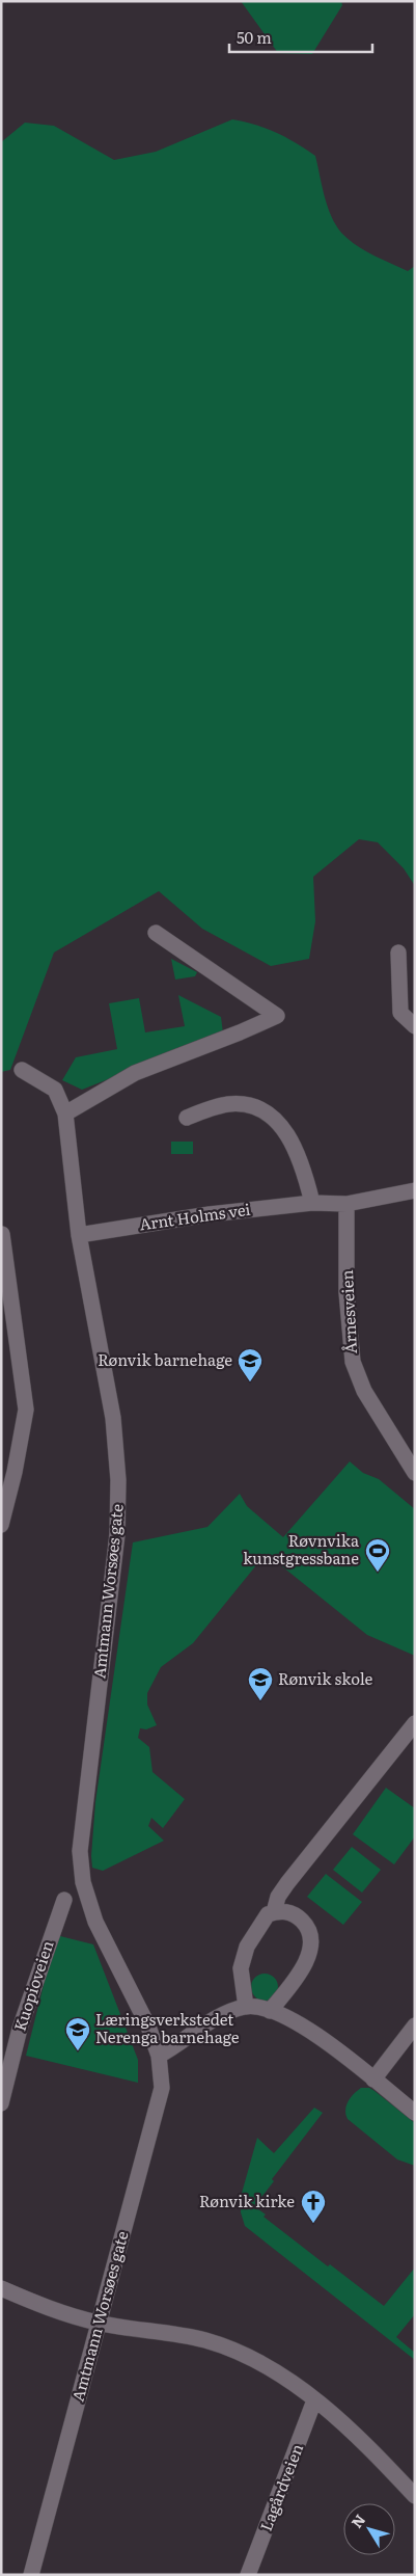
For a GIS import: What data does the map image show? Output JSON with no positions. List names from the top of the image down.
{
  "streets": {
    "street": [
      "Arnt Holms vei",
      "Årnesveien",
      "Amtmann Worsøes gate",
      "Kuopioveien",
      "Lagårdveien"
    ]
  },
  "crossings": [
    ["Arnt Holms vei", "Årnesveien"],
    ["Arnt Holms vei", "Amtmann Worsøes gate"]
  ],
  "places": {
    "school or university": ["Rønvik barnehage", "Rønvik skole", "Læringsverkstedet Nerenga barnehage"],
    "sports": ["Røvnvika kunstgressbane"],
    "church": ["Rønvik kirke"]
  },
  "scale_bar": "50 m",
  "north": "top left"
}
